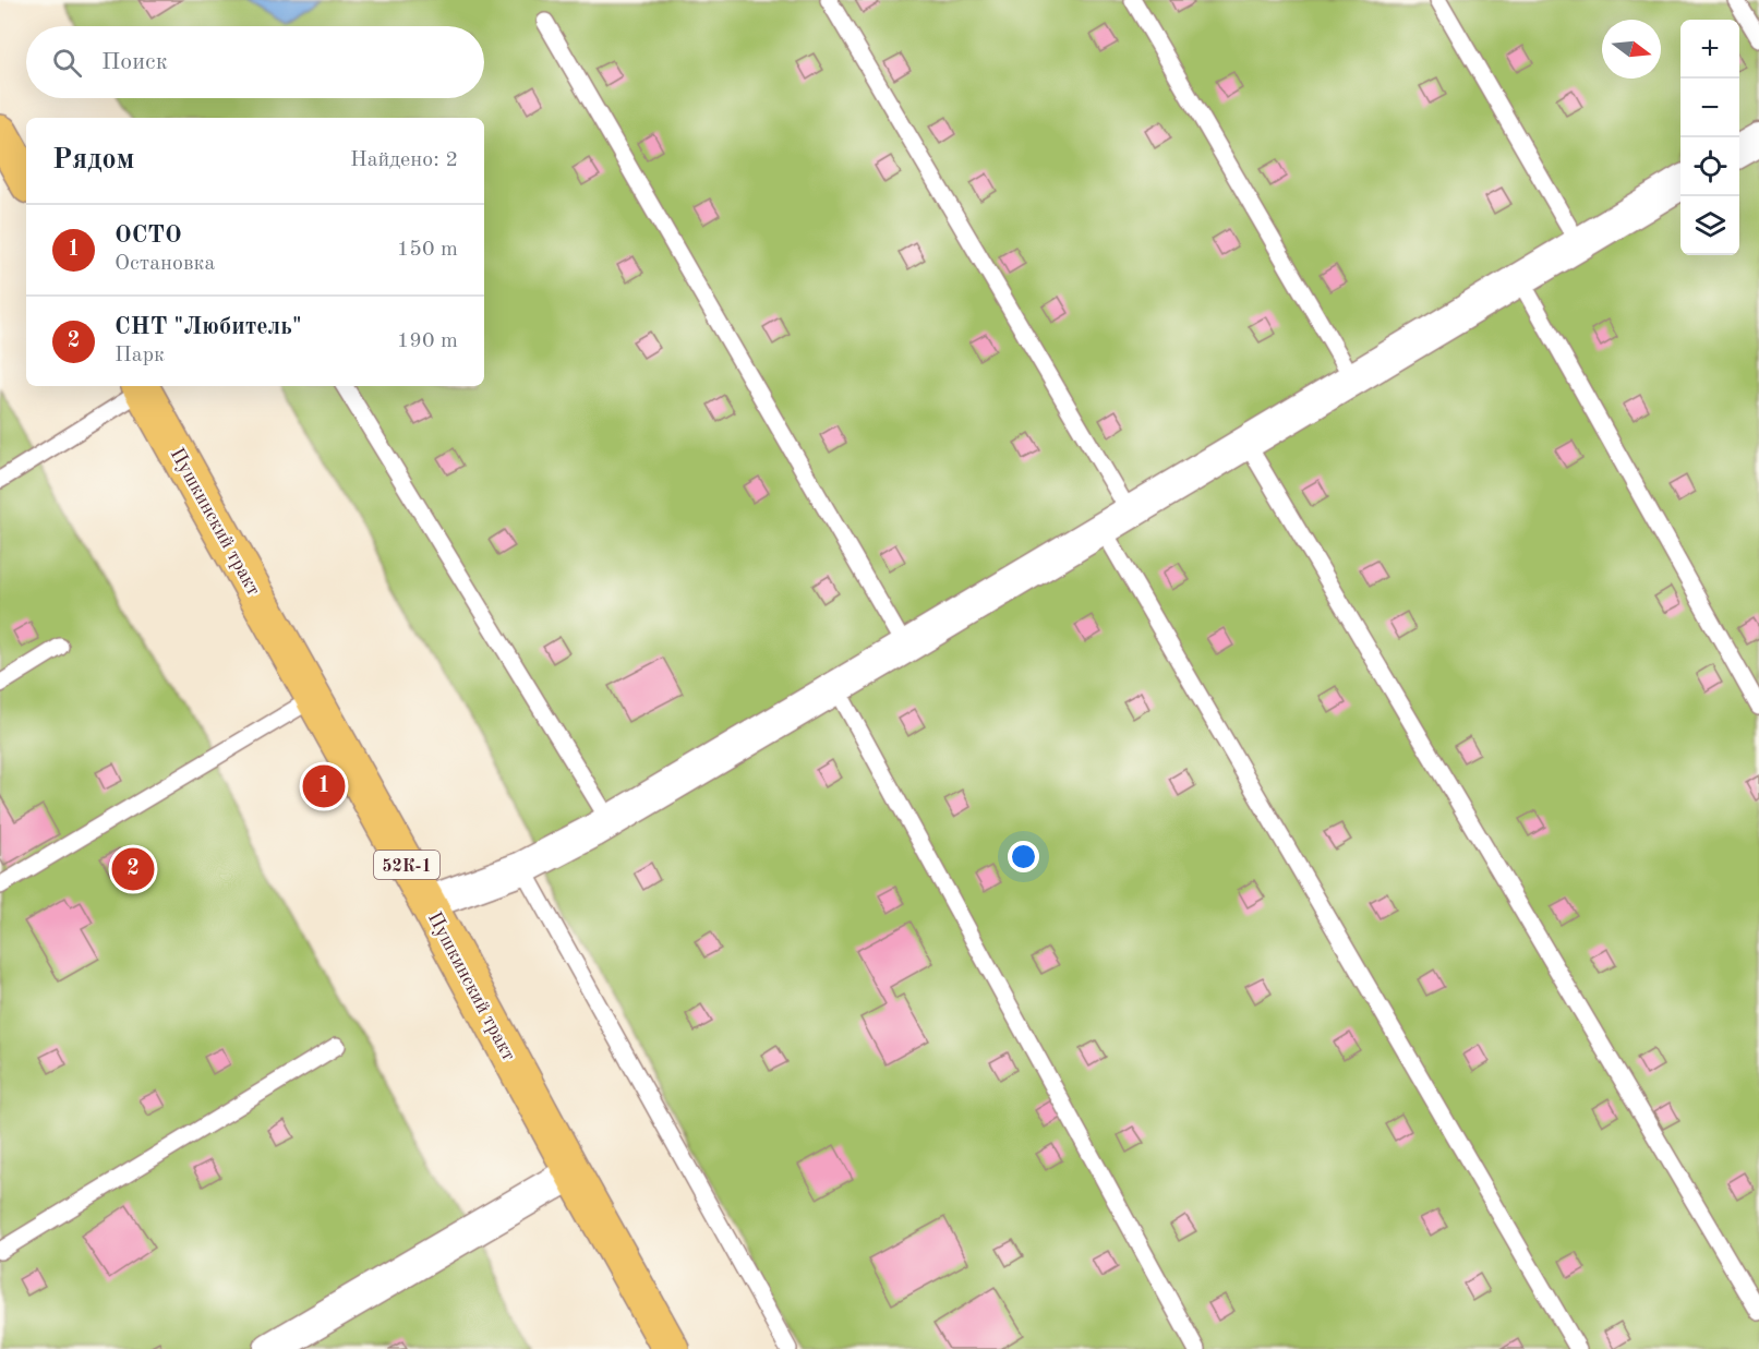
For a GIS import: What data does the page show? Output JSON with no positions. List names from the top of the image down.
{
  "streets": {
    "main road": ["Пушкинский тракт", "52К-1"]
  },
  "north": "right",
  "page": {
    "map_buttons": ["+", "−"],
    "search": "Поиск",
    "heading": ["Рядом", "Найдено: 2"],
    "list": [
      {
        "mark": "1",
        "name": "ОСТО",
        "note": "Остановка",
        "value": "150 m"
      },
      {
        "mark": "2",
        "name": "СНТ \"Любитель\"",
        "note": "Парк",
        "value": "190 m"
      }
    ],
    "pins": ["1", "2"]
  }
}
